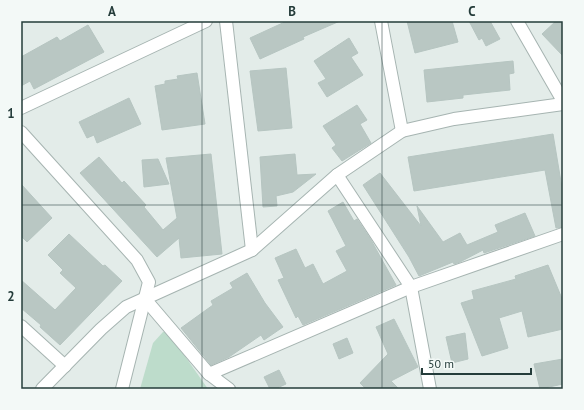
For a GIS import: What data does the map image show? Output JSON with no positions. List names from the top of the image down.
{
  "scale_bar": "50 m",
  "grid": {
    "columns": ["A", "B", "C"],
    "rows": ["1", "2"]
  }
}
